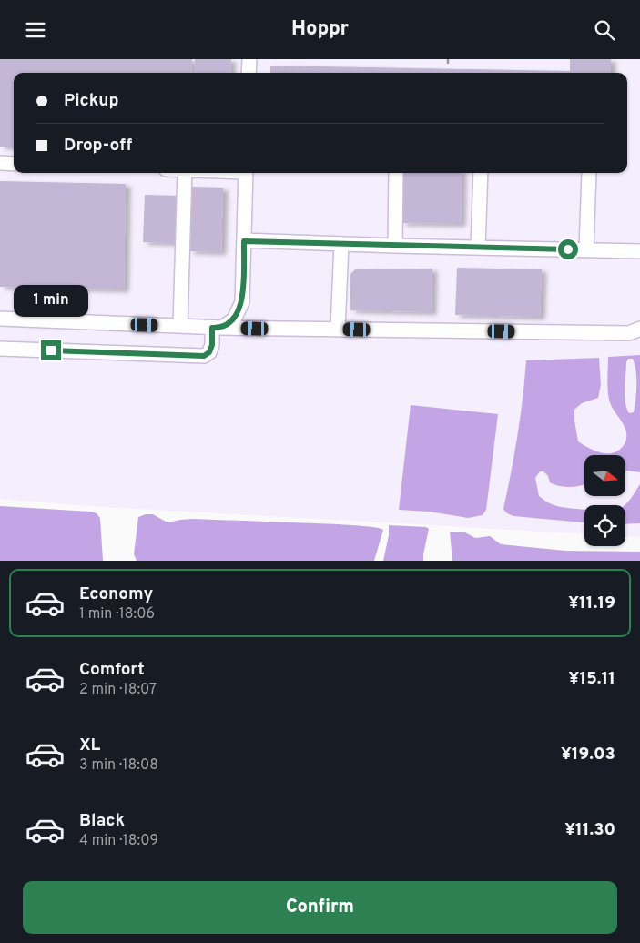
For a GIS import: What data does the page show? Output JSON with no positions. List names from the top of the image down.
{
  "north": "right",
  "page": {
    "header": "Hoppr",
    "banner": ["Pickup", "Drop-off"],
    "bubble": "1 min",
    "list": [
      {
        "name": "Economy",
        "note": "1 min · 18:06",
        "value": "¥11.19"
      },
      {
        "name": "Comfort",
        "note": "2 min · 18:07",
        "value": "¥15.11"
      },
      {
        "name": "XL",
        "note": "3 min · 18:08",
        "value": "¥19.03"
      },
      {
        "name": "Black",
        "note": "4 min · 18:09",
        "value": "¥11.30"
      }
    ],
    "buttons": "Confirm"
  }
}
